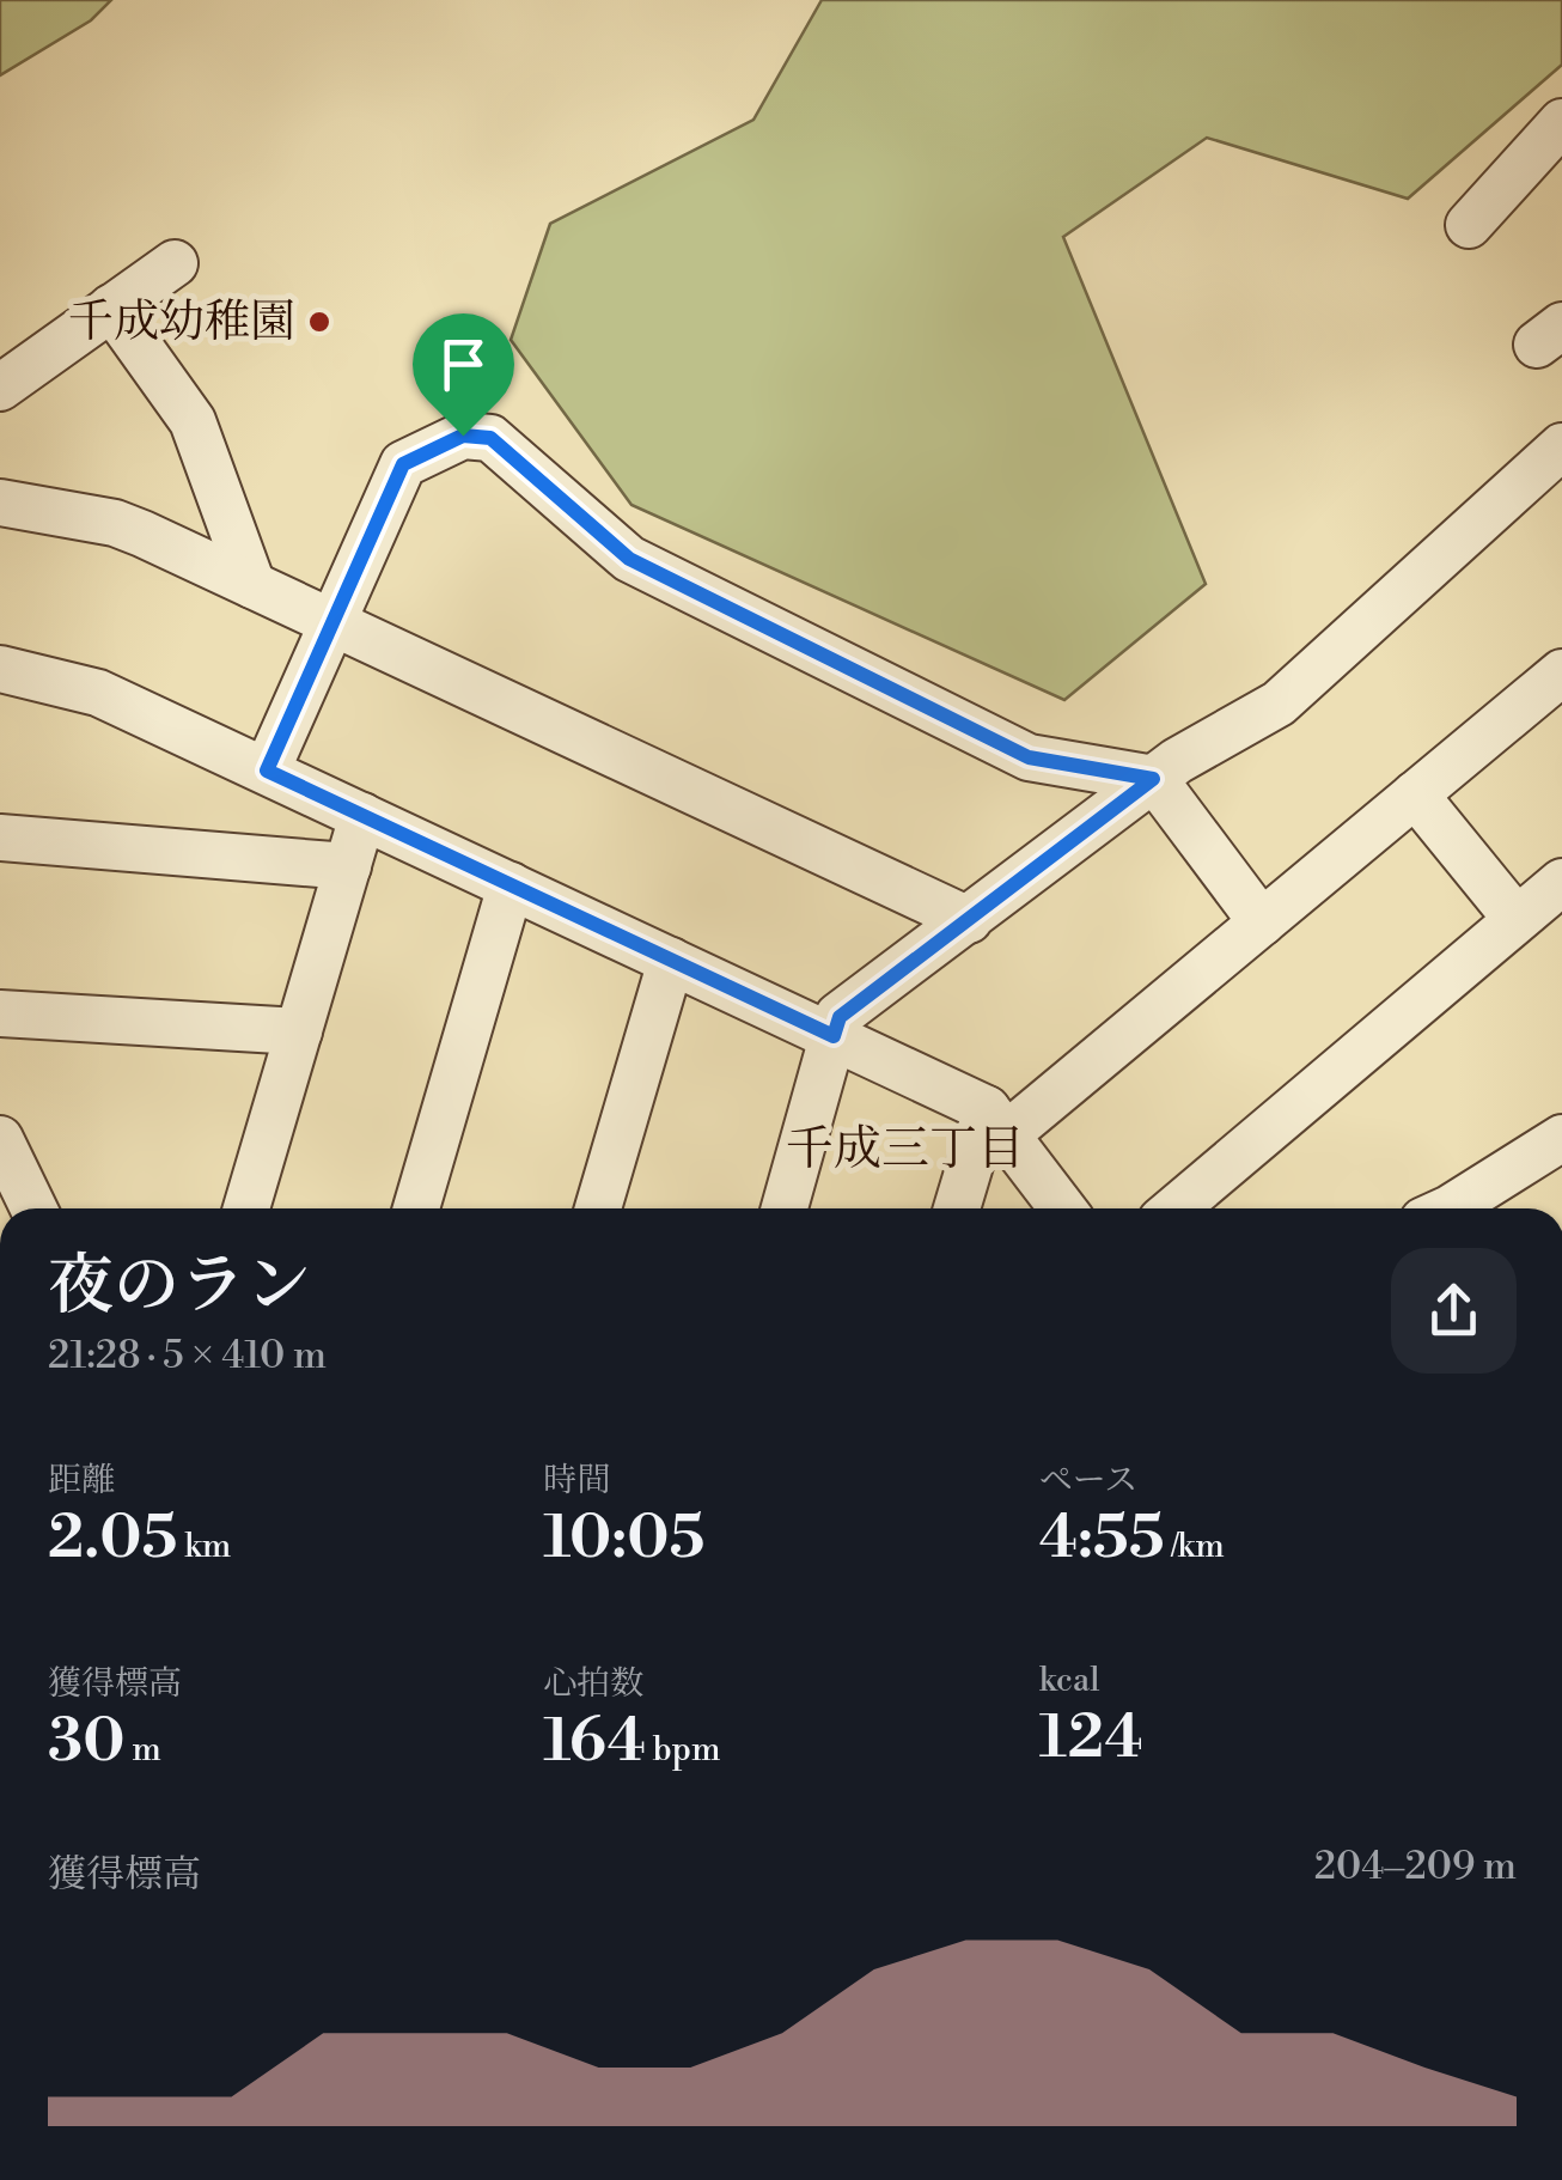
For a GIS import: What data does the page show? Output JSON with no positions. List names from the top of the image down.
{
  "districts": ["千成三丁目"],
  "places": ["千成幼稚園"],
  "page": {
    "heading": ["夜のラン", "21:28 · 5 × 410 m"],
    "stats": [
      ["距離", "2.05 km"],
      ["時間", "10:05"],
      ["ペース", "4:55 /km"],
      ["獲得標高", "30 m"],
      ["心拍数", "164 bpm"],
      ["kcal", "124"]
    ],
    "chart": ["獲得標高", "204–209 m"]
  }
}
